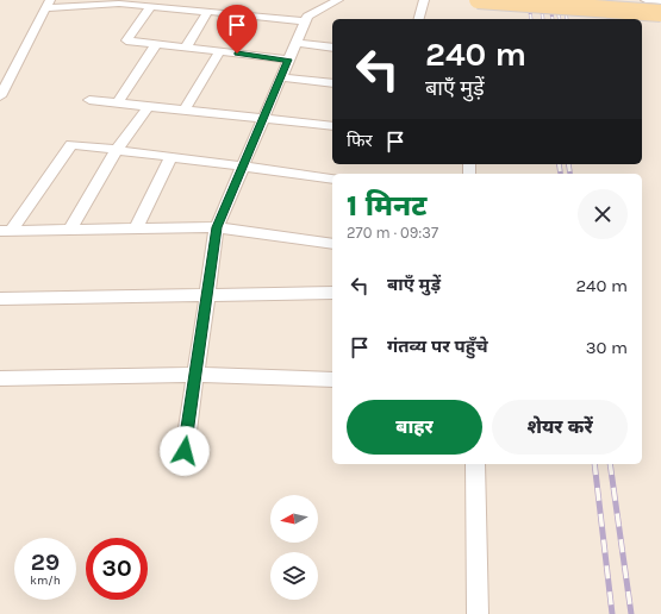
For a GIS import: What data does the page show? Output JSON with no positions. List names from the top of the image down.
{
  "north": "left",
  "page": {
    "turn": ["240 m", "बाएँ मुड़ें"],
    "then": "फिर",
    "heading": ["1 मिनट", "270 m · 09:37"],
    "list": [
      {
        "name": "बाएँ मुड़ें",
        "value": "240 m"
      },
      {
        "name": "गंतव्य पर पहुँचे",
        "value": "30 m"
      }
    ],
    "buttons": ["बाहर", "शेयर करें"],
    "speed": "29 km/h",
    "limit": "30"
  }
}
